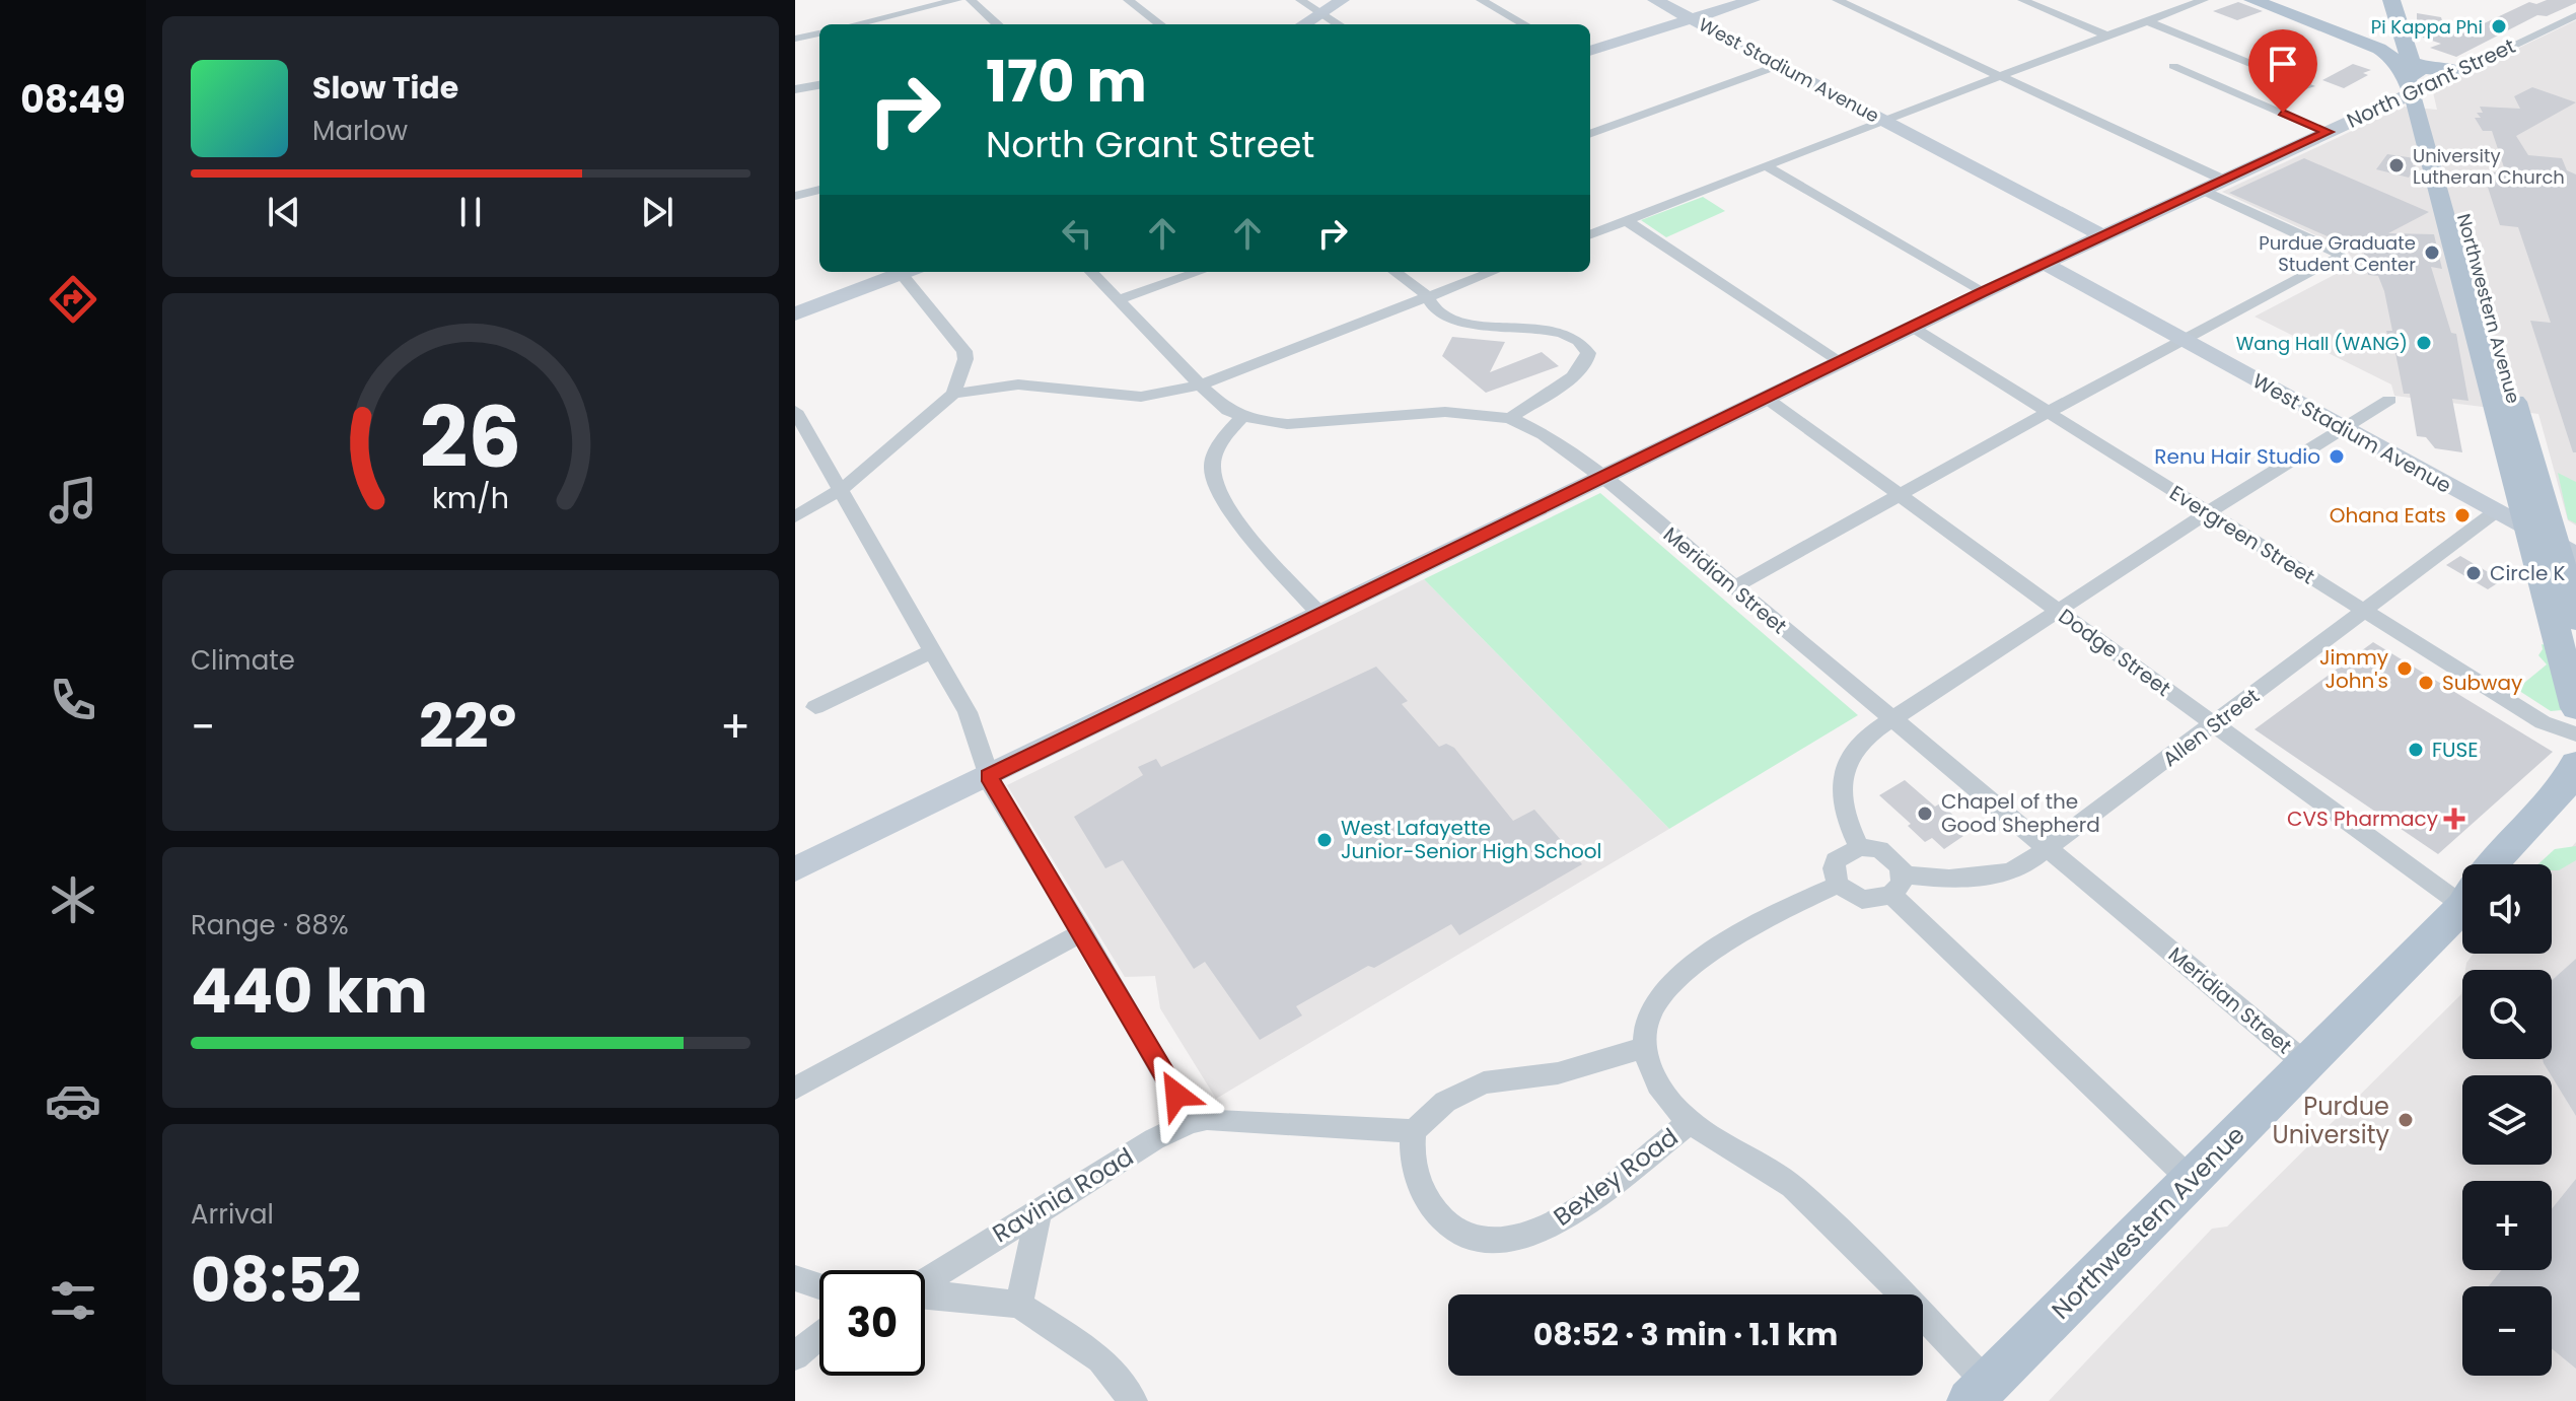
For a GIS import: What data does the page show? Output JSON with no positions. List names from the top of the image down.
{
  "streets": {
    "main road": ["Northwestern Avenue"],
    "street": [
      "West Stadium Avenue",
      "North Grant Street",
      "Evergreen Street",
      "Meridian Street",
      "Dodge Street",
      "Allen Street",
      "Bexley Road",
      "Ravinia Road"
    ]
  },
  "crossings": [
    ["West Stadium Avenue", "North Grant Street"],
    ["West Stadium Avenue", "Northwestern Avenue"],
    ["West Stadium Avenue", "Allen Street"],
    ["North Grant Street", "Northwestern Avenue"],
    ["North Grant Street", "Evergreen Street"],
    ["North Grant Street", "Meridian Street"],
    ["North Grant Street", "Dodge Street"],
    ["Northwestern Avenue", "Meridian Street"],
    ["Northwestern Avenue", "Bexley Road"],
    ["Evergreen Street", "Allen Street"],
    ["Meridian Street", "Allen Street"],
    ["Dodge Street", "Allen Street"],
    ["Bexley Road", "Ravinia Road"]
  ],
  "places": {
    "other": [
      "Pi Kappa Phi",
      "University Lutheran Church",
      "Purdue Graduate Student Center",
      "Wang Hall (WANG)",
      "Renu Hair Studio",
      "Ohana Eats",
      "Circle K",
      "Jimmy John's",
      "Subway",
      "FUSE",
      "Chapel of the Good Shepherd",
      "West Lafayette Junior-Senior High School",
      "Purdue University"
    ],
    "health": ["CVS Pharmacy"]
  },
  "page": {
    "tabs": "08:49",
    "turn": ["170 m", "North Grant Street"],
    "song": ["Slow Tide", "Marlow"],
    "tile": [
      "Climate",
      ["Range · 88%", "440 km"],
      ["Arrival", "08:52"]
    ],
    "heat": ["−", "22°", "+"],
    "map_buttons": ["+", "−"],
    "limit": "30",
    "trip": "08:52 · 3 min · 1.1 km",
    "gauge": ["26", "km/h"]
  }
}
